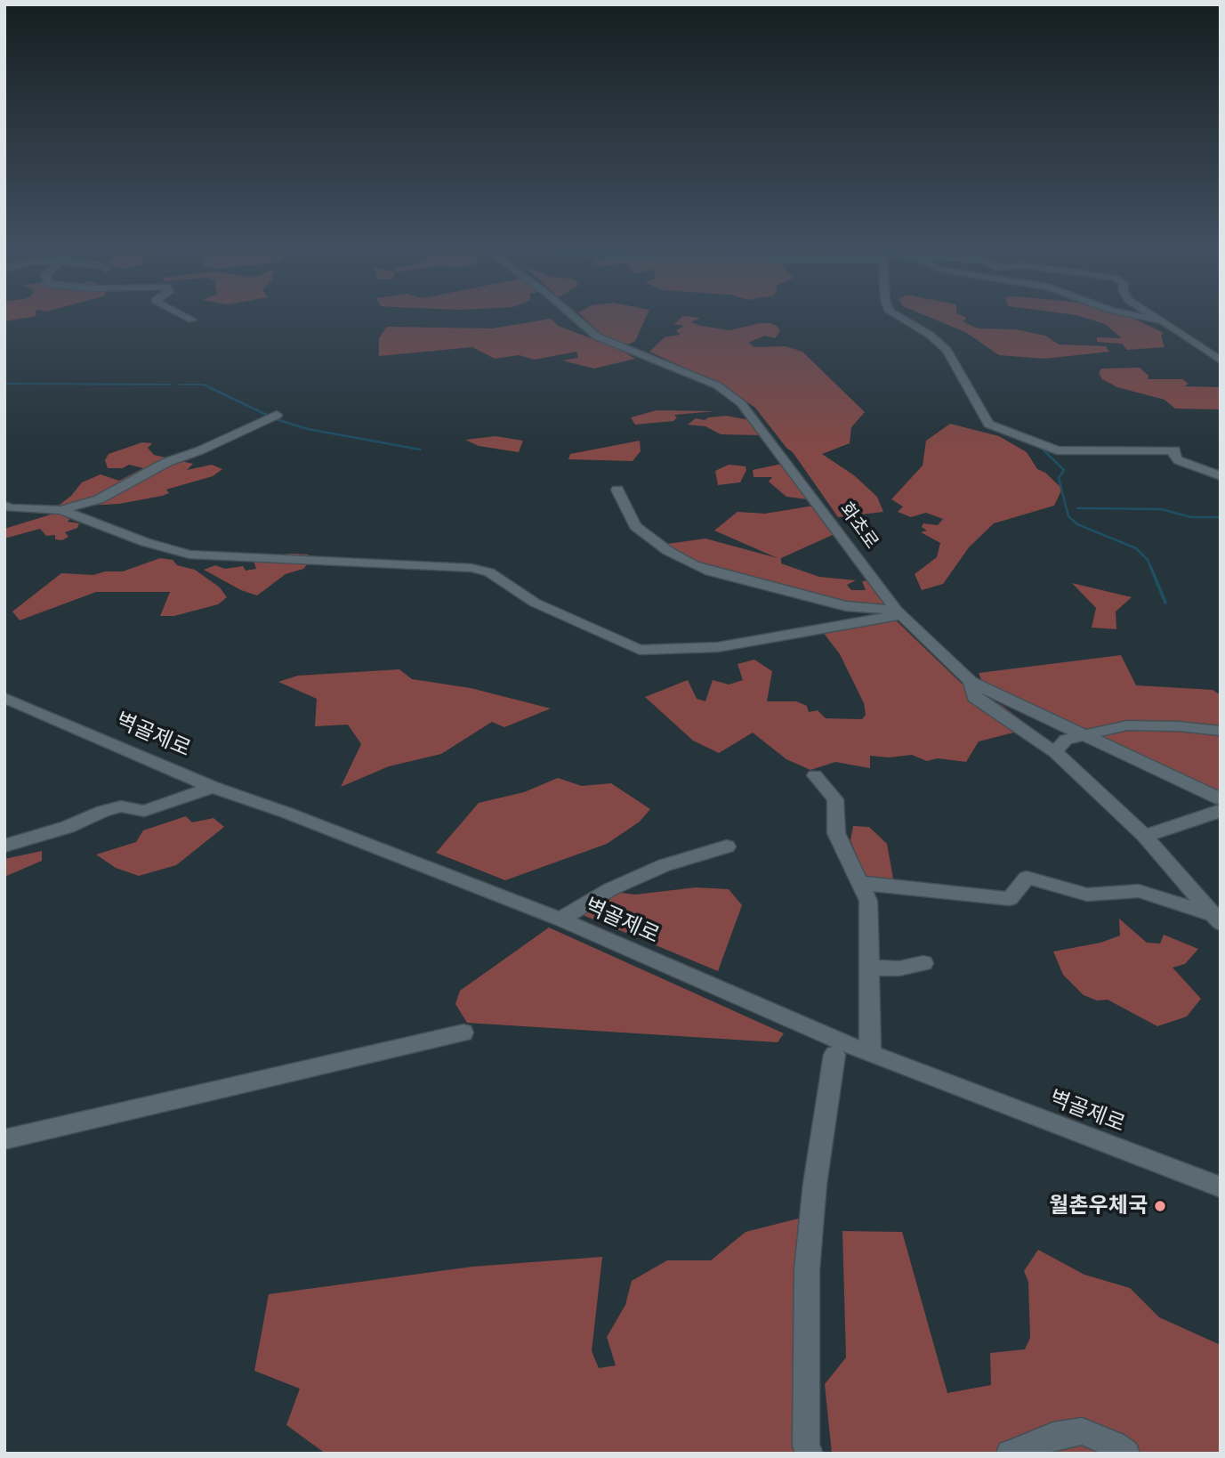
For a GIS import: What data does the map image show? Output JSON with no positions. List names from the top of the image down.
{
  "streets": {
    "street": ["화초로", "벽골제로"]
  },
  "places": ["월촌우체국"]
}
